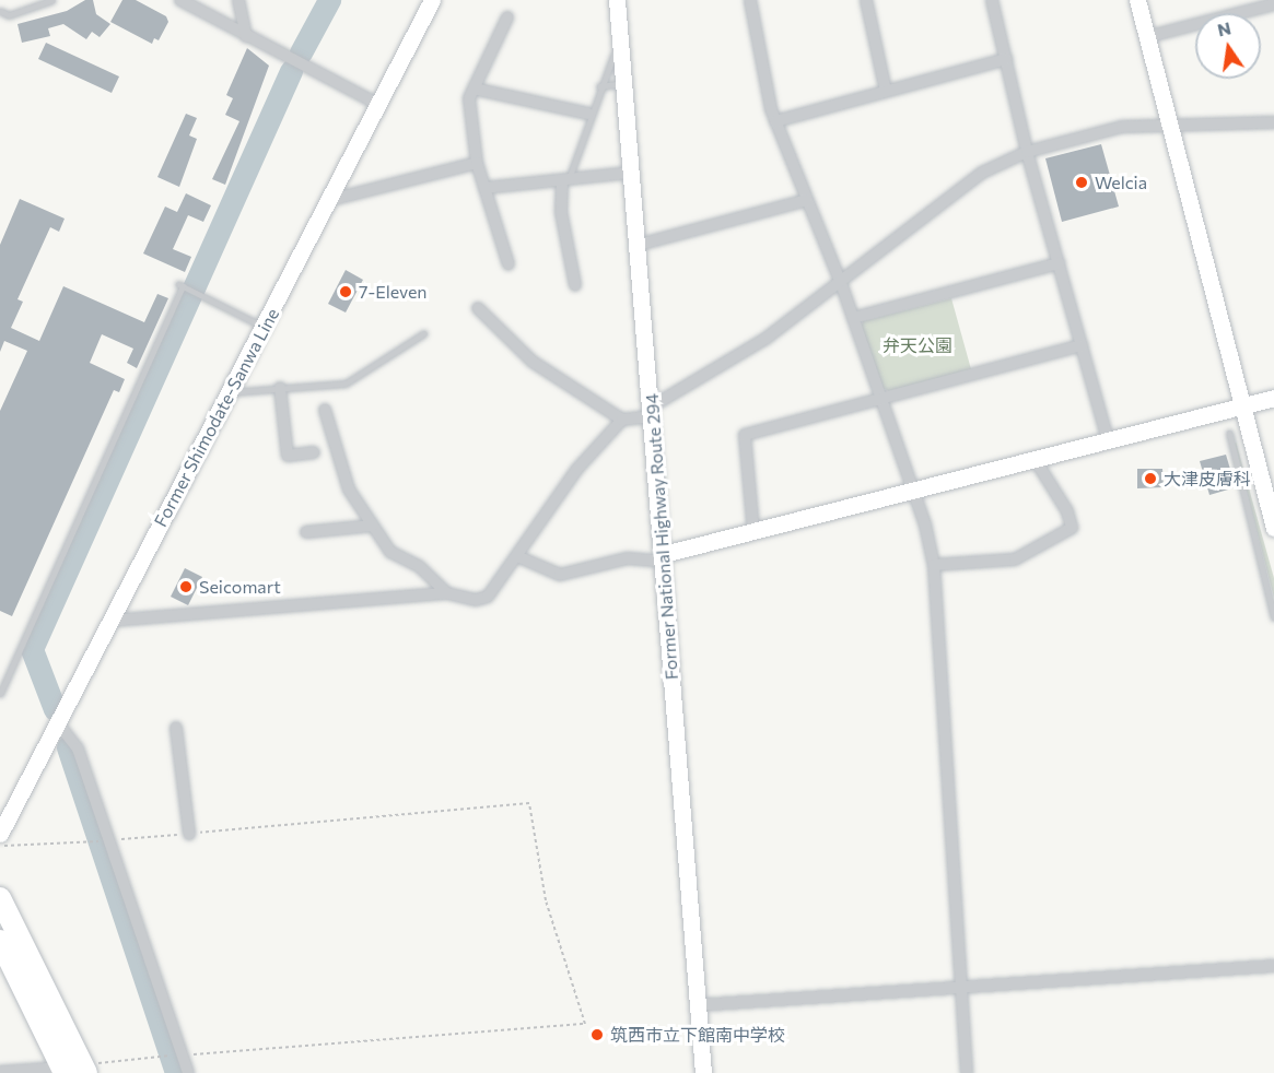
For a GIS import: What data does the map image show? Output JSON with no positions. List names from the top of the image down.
{
  "streets": {
    "street": ["Former Shimodate-Sanwa Line", "Former National Highway Route 294"]
  },
  "parks": ["弁天公園"],
  "places": [
    "Welcia",
    "7-Eleven",
    "大津皮膚科",
    "Seicomart",
    "筑西市立下館南中学校"
  ],
  "north": "top"
}
